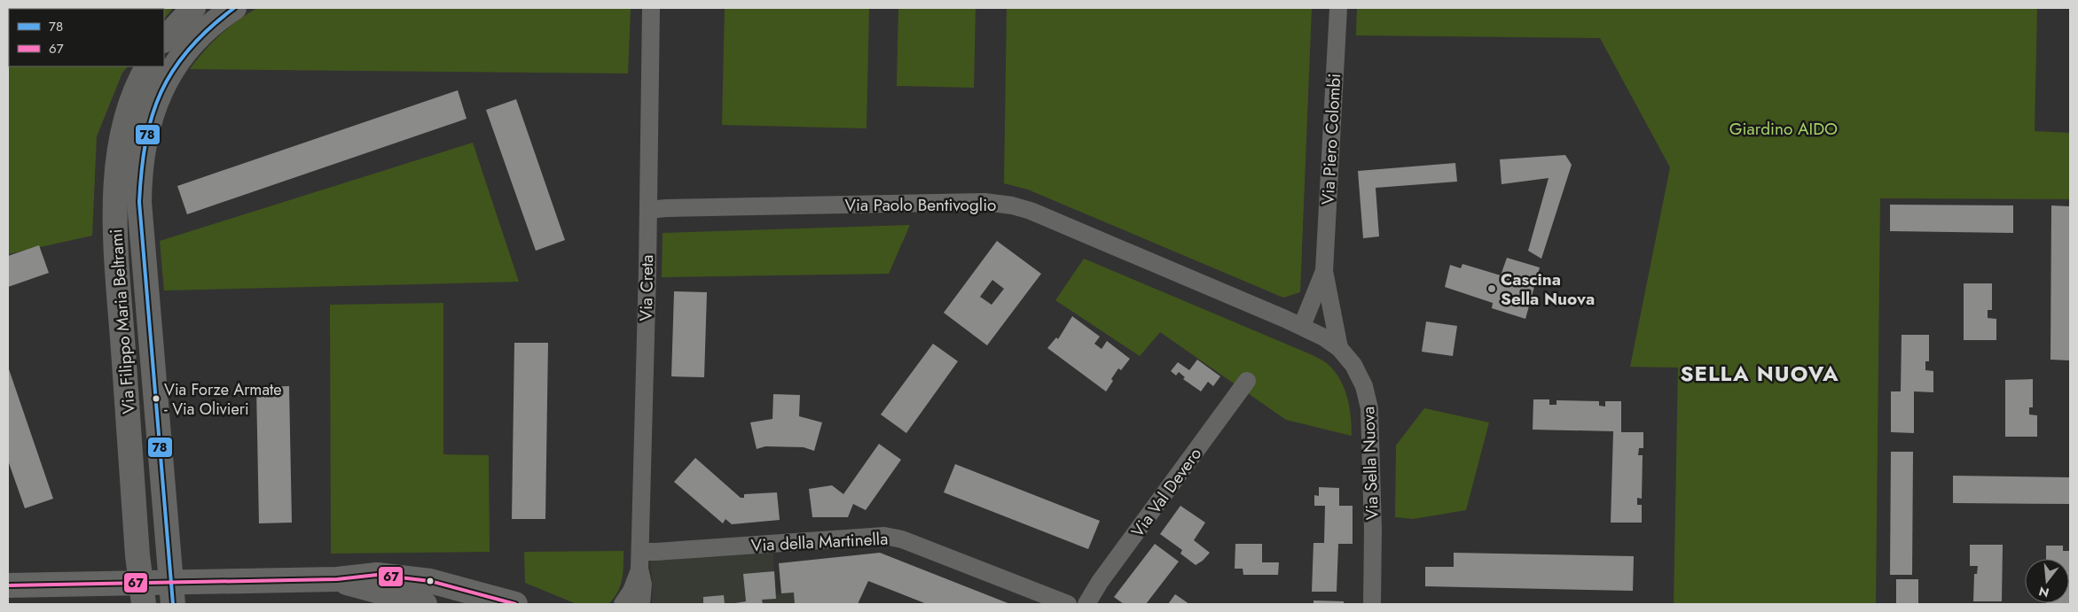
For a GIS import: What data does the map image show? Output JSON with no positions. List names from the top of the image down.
{
  "streets": {
    "main road": ["Via Filippo Maria Beltrami"],
    "street": [
      "Via Piero Colombi",
      "Via Paolo Bentivoglio",
      "Via Creta",
      "Via Sella Nuova",
      "Via Val Devero",
      "Via della Martinella"
    ]
  },
  "crossings": [
    ["Via Piero Colombi", "Via Paolo Bentivoglio"],
    ["Via Piero Colombi", "Via Sella Nuova"],
    ["Via Paolo Bentivoglio", "Via Creta"],
    ["Via Paolo Bentivoglio", "Via Sella Nuova"],
    ["Via Creta", "Via della Martinella"]
  ],
  "districts": ["SELLA NUOVA"],
  "parks": ["Giardino AIDO"],
  "places": ["Cascina Sella Nuova", "Via Forze Armate - Via Olivieri"],
  "lines": ["transit line 78", "transit line 67"],
  "legend": ["78", "67"],
  "north": "bottom"
}
